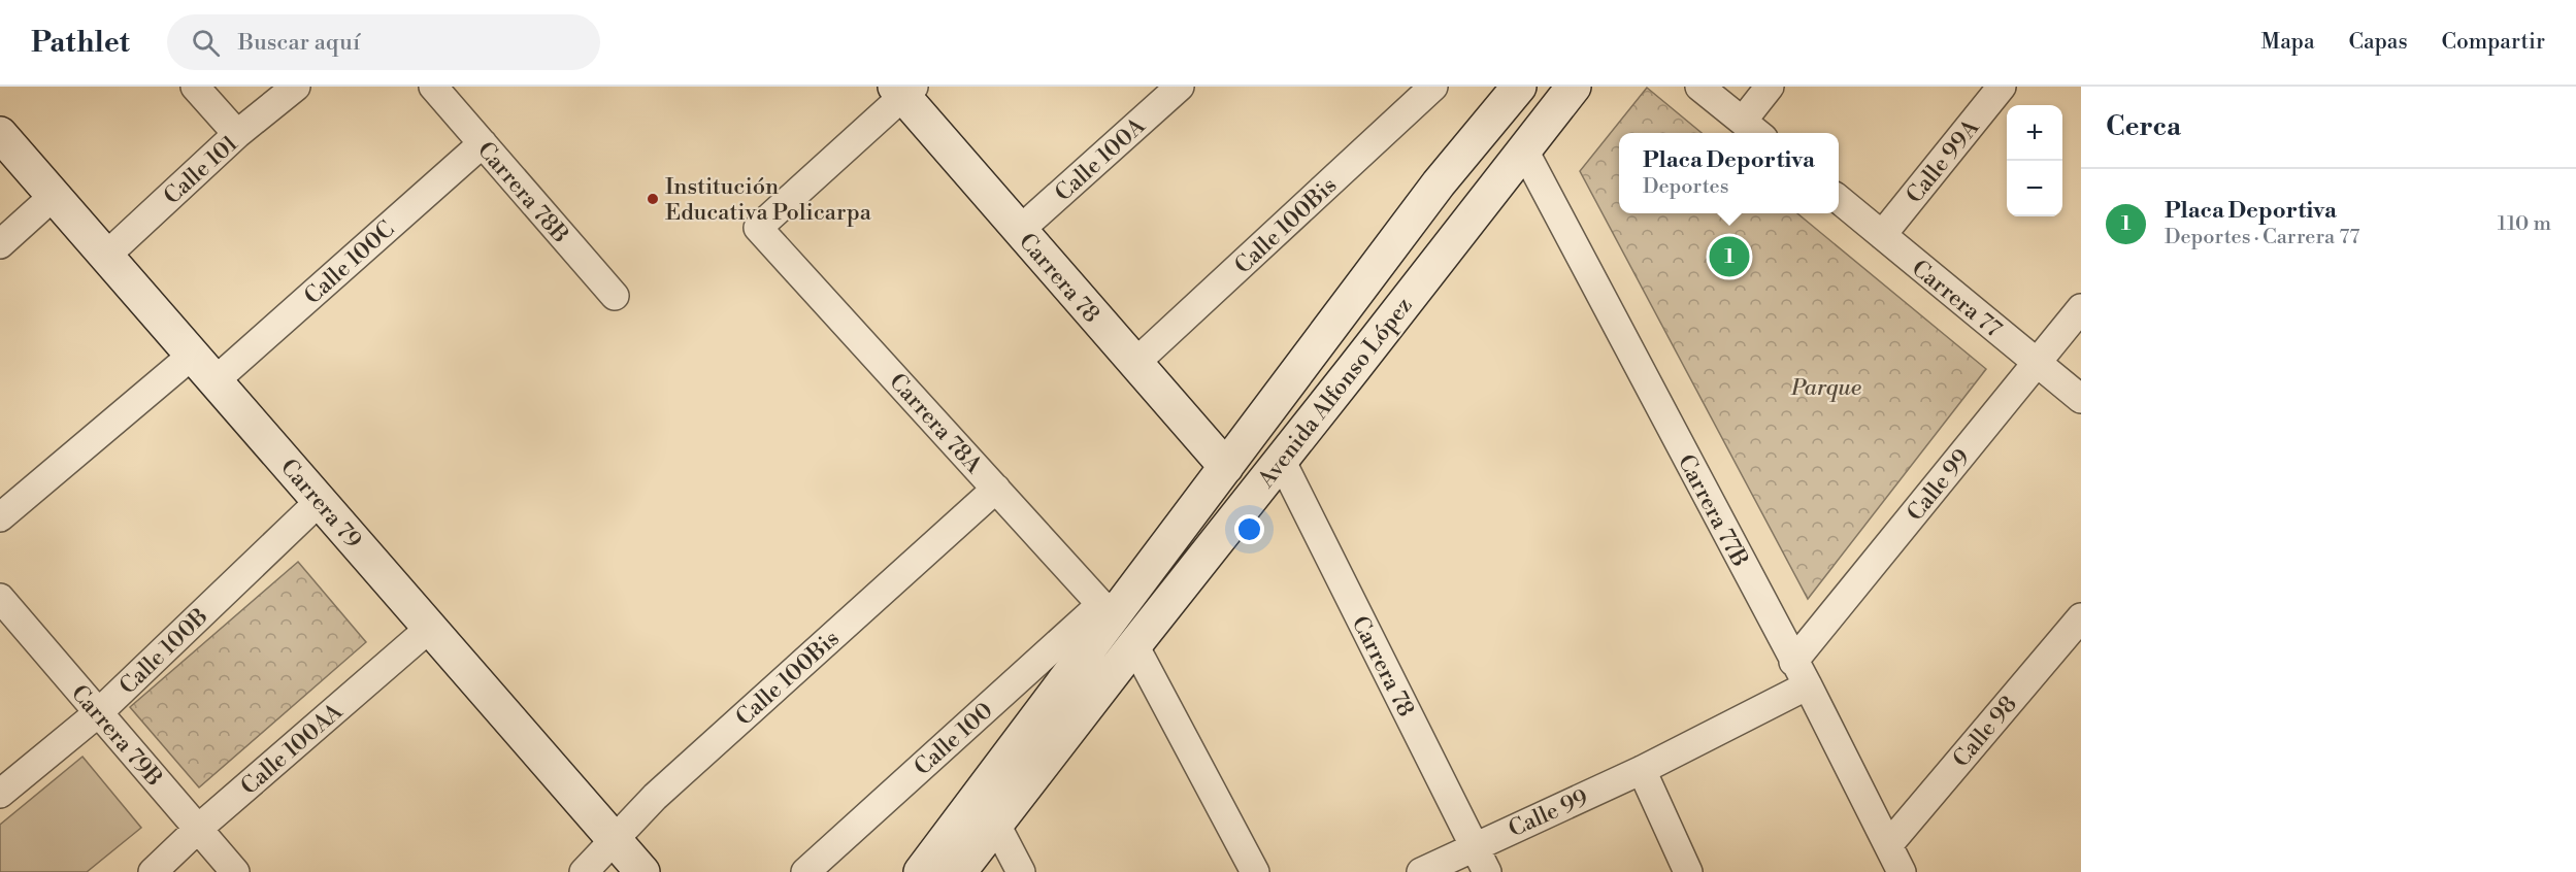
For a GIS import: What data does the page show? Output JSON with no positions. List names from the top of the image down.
{
  "streets": {
    "street": [
      "Calle 100A",
      "Calle 99A",
      "Calle 101",
      "Carrera 78B",
      "Calle 100Bis",
      "Calle 100C",
      "Carrera 78",
      "Carrera 77",
      "Avenida Alfonso López",
      "Carrera 78A",
      "Calle 99",
      "Carrera 79",
      "Carrera 77B",
      "Calle 100B",
      "Calle 98",
      "Carrera 79B",
      "Calle 100",
      "Calle 100AA"
    ]
  },
  "crossings": [
    ["Calle 100A", "Carrera 78"],
    ["Calle 99A", "Carrera 77"],
    ["Calle 101", "Carrera 79"],
    ["Carrera 78B", "Calle 100C"],
    ["Calle 100Bis", "Carrera 78"],
    ["Calle 100Bis", "Carrera 78A"],
    ["Calle 100Bis", "Carrera 79"],
    ["Calle 100C", "Carrera 79"],
    ["Carrera 78", "Avenida Alfonso López"],
    ["Carrera 78", "Carrera 78A"],
    ["Carrera 78", "Calle 99"],
    ["Carrera 77", "Calle 99"],
    ["Avenida Alfonso López", "Carrera 78A"],
    ["Avenida Alfonso López", "Carrera 77B"],
    ["Avenida Alfonso López", "Calle 100"],
    ["Carrera 78A", "Calle 100"],
    ["Calle 99", "Carrera 77B"],
    ["Carrera 79", "Calle 100B"],
    ["Carrera 79", "Calle 100AA"],
    ["Carrera 77B", "Calle 98"],
    ["Calle 100B", "Carrera 79B"],
    ["Carrera 79B", "Calle 100AA"]
  ],
  "parks": ["Parque"],
  "places": ["Institución Educativa Policarpa"],
  "page": {
    "header": "Pathlet",
    "search": "Buscar aquí",
    "nav": ["Mapa", "Capas", "Compartir"],
    "heading": "Cerca",
    "map_buttons": ["+", "−"],
    "popup": ["Placa Deportiva", "Deportes"],
    "list": [
      {
        "mark": "1",
        "name": "Placa Deportiva",
        "note": "Deportes · Carrera 77",
        "value": "110 m"
      }
    ],
    "pins": "1"
  }
}
